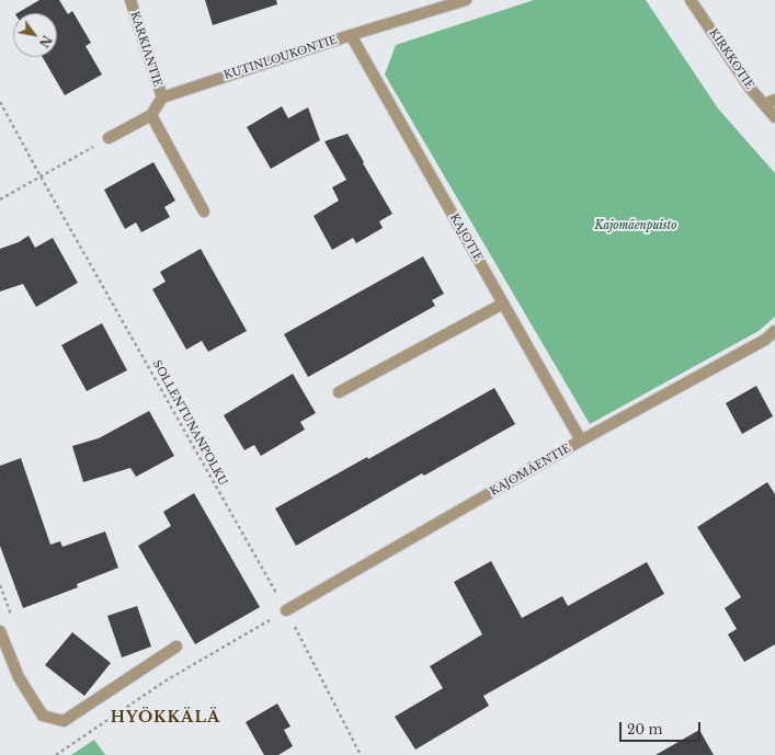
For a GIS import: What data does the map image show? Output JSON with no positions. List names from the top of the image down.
{
  "streets": {
    "street": [
      "KARKIANTIE",
      "KUTINLOUKONTIE",
      "KIRKKOTIE",
      "KAJOTIE",
      "KAJOMÄENTIE"
    ],
    "path": ["SOLLENTUNANPOLKU"]
  },
  "crossings": [
    ["KARKIANTIE", "KUTINLOUKONTIE"],
    ["KUTINLOUKONTIE", "KAJOTIE"],
    ["KAJOTIE", "KAJOMÄENTIE"],
    ["SOLLENTUNANPOLKU", "KAJOMÄENTIE"]
  ],
  "districts": ["HYÖKKÄLÄ"],
  "parks": ["Kajomäenpuisto"],
  "scale_bar": "20 m",
  "north": "bottom right"
}
